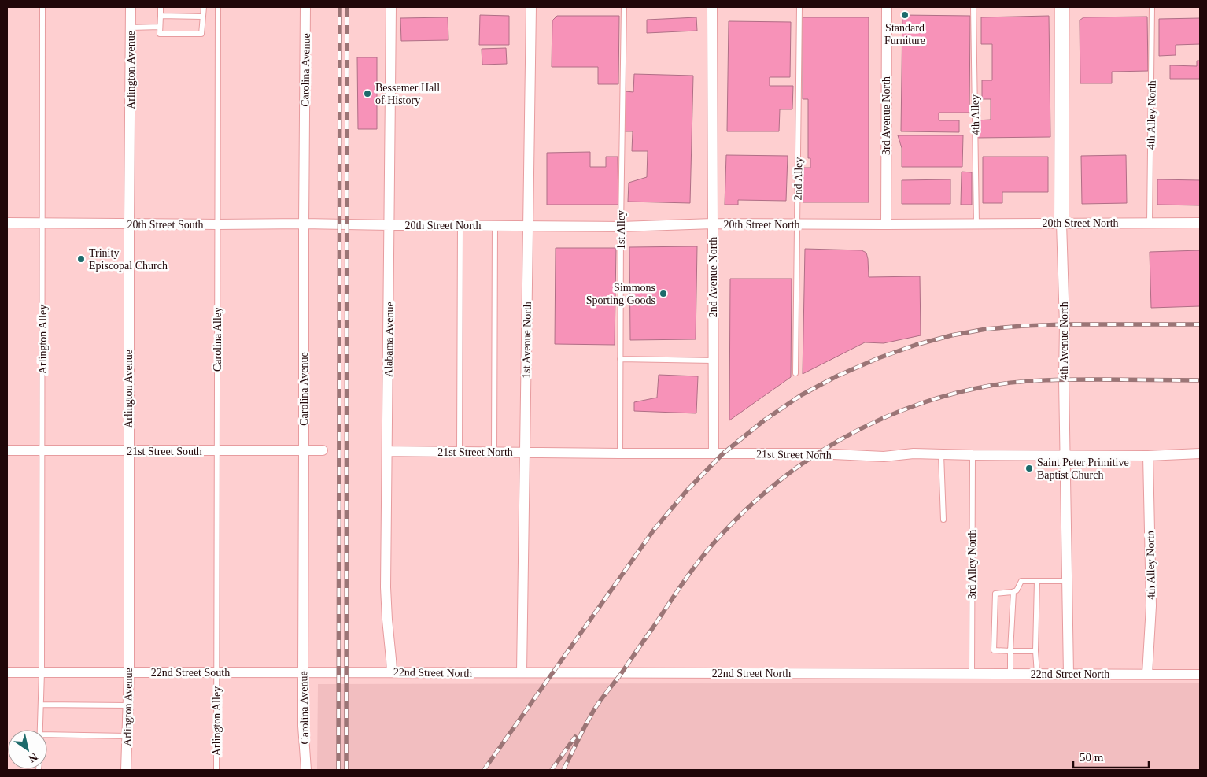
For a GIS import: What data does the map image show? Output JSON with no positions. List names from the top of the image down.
{
  "streets": {
    "street": [
      "Arlington Avenue",
      "Carolina Avenue",
      "4th Alley North",
      "3rd Avenue North",
      "20th Street North",
      "20th Street South",
      "2nd Avenue North",
      "Alabama Avenue",
      "1st Avenue North",
      "4th Avenue North",
      "21st Street South",
      "21st Street North",
      "22nd Street South",
      "22nd Street North"
    ],
    "lane": [
      "4th Alley",
      "2nd Alley",
      "1st Alley",
      "Arlington Alley",
      "Carolina Alley",
      "3rd Alley North"
    ]
  },
  "crossings": [
    ["Arlington Avenue", "20th Street South"],
    ["Arlington Avenue", "21st Street South"],
    ["Arlington Avenue", "22nd Street South"],
    ["Carolina Avenue", "20th Street South"],
    ["Carolina Avenue", "21st Street South"],
    ["Carolina Avenue", "22nd Street South"],
    ["Carolina Avenue", "22nd Street North"],
    ["4th Alley", "20th Street North"],
    ["4th Alley North", "20th Street North"],
    ["4th Alley North", "21st Street North"],
    ["4th Alley North", "22nd Street North"],
    ["3rd Avenue North", "20th Street North"],
    ["2nd Alley", "20th Street North"],
    ["20th Street North", "20th Street South"],
    ["20th Street North", "1st Alley"],
    ["20th Street North", "2nd Avenue North"],
    ["20th Street North", "Alabama Avenue"],
    ["20th Street North", "1st Avenue North"],
    ["20th Street North", "4th Avenue North"],
    ["20th Street South", "Arlington Alley"],
    ["20th Street South", "Carolina Alley"],
    ["1st Alley", "21st Street North"],
    ["2nd Avenue North", "21st Street North"],
    ["Arlington Alley", "Carolina Alley"],
    ["Arlington Alley", "21st Street South"],
    ["Arlington Alley", "22nd Street South"],
    ["Carolina Alley", "21st Street South"],
    ["Carolina Alley", "22nd Street South"],
    ["Alabama Avenue", "21st Street North"],
    ["Alabama Avenue", "22nd Street North"],
    ["1st Avenue North", "21st Street North"],
    ["1st Avenue North", "22nd Street North"],
    ["4th Avenue North", "21st Street North"],
    ["4th Avenue North", "22nd Street North"],
    ["21st Street North", "3rd Alley North"],
    ["3rd Alley North", "22nd Street North"],
    ["22nd Street South", "22nd Street North"]
  ],
  "places": [
    "Standard Furniture",
    "Bessemer Hall of History",
    "Trinity Episcopal Church",
    "Simmons Sporting Goods",
    "Saint Peter Primitive Baptist Church"
  ],
  "scale_bar": "50 m",
  "north": "bottom right"
}
